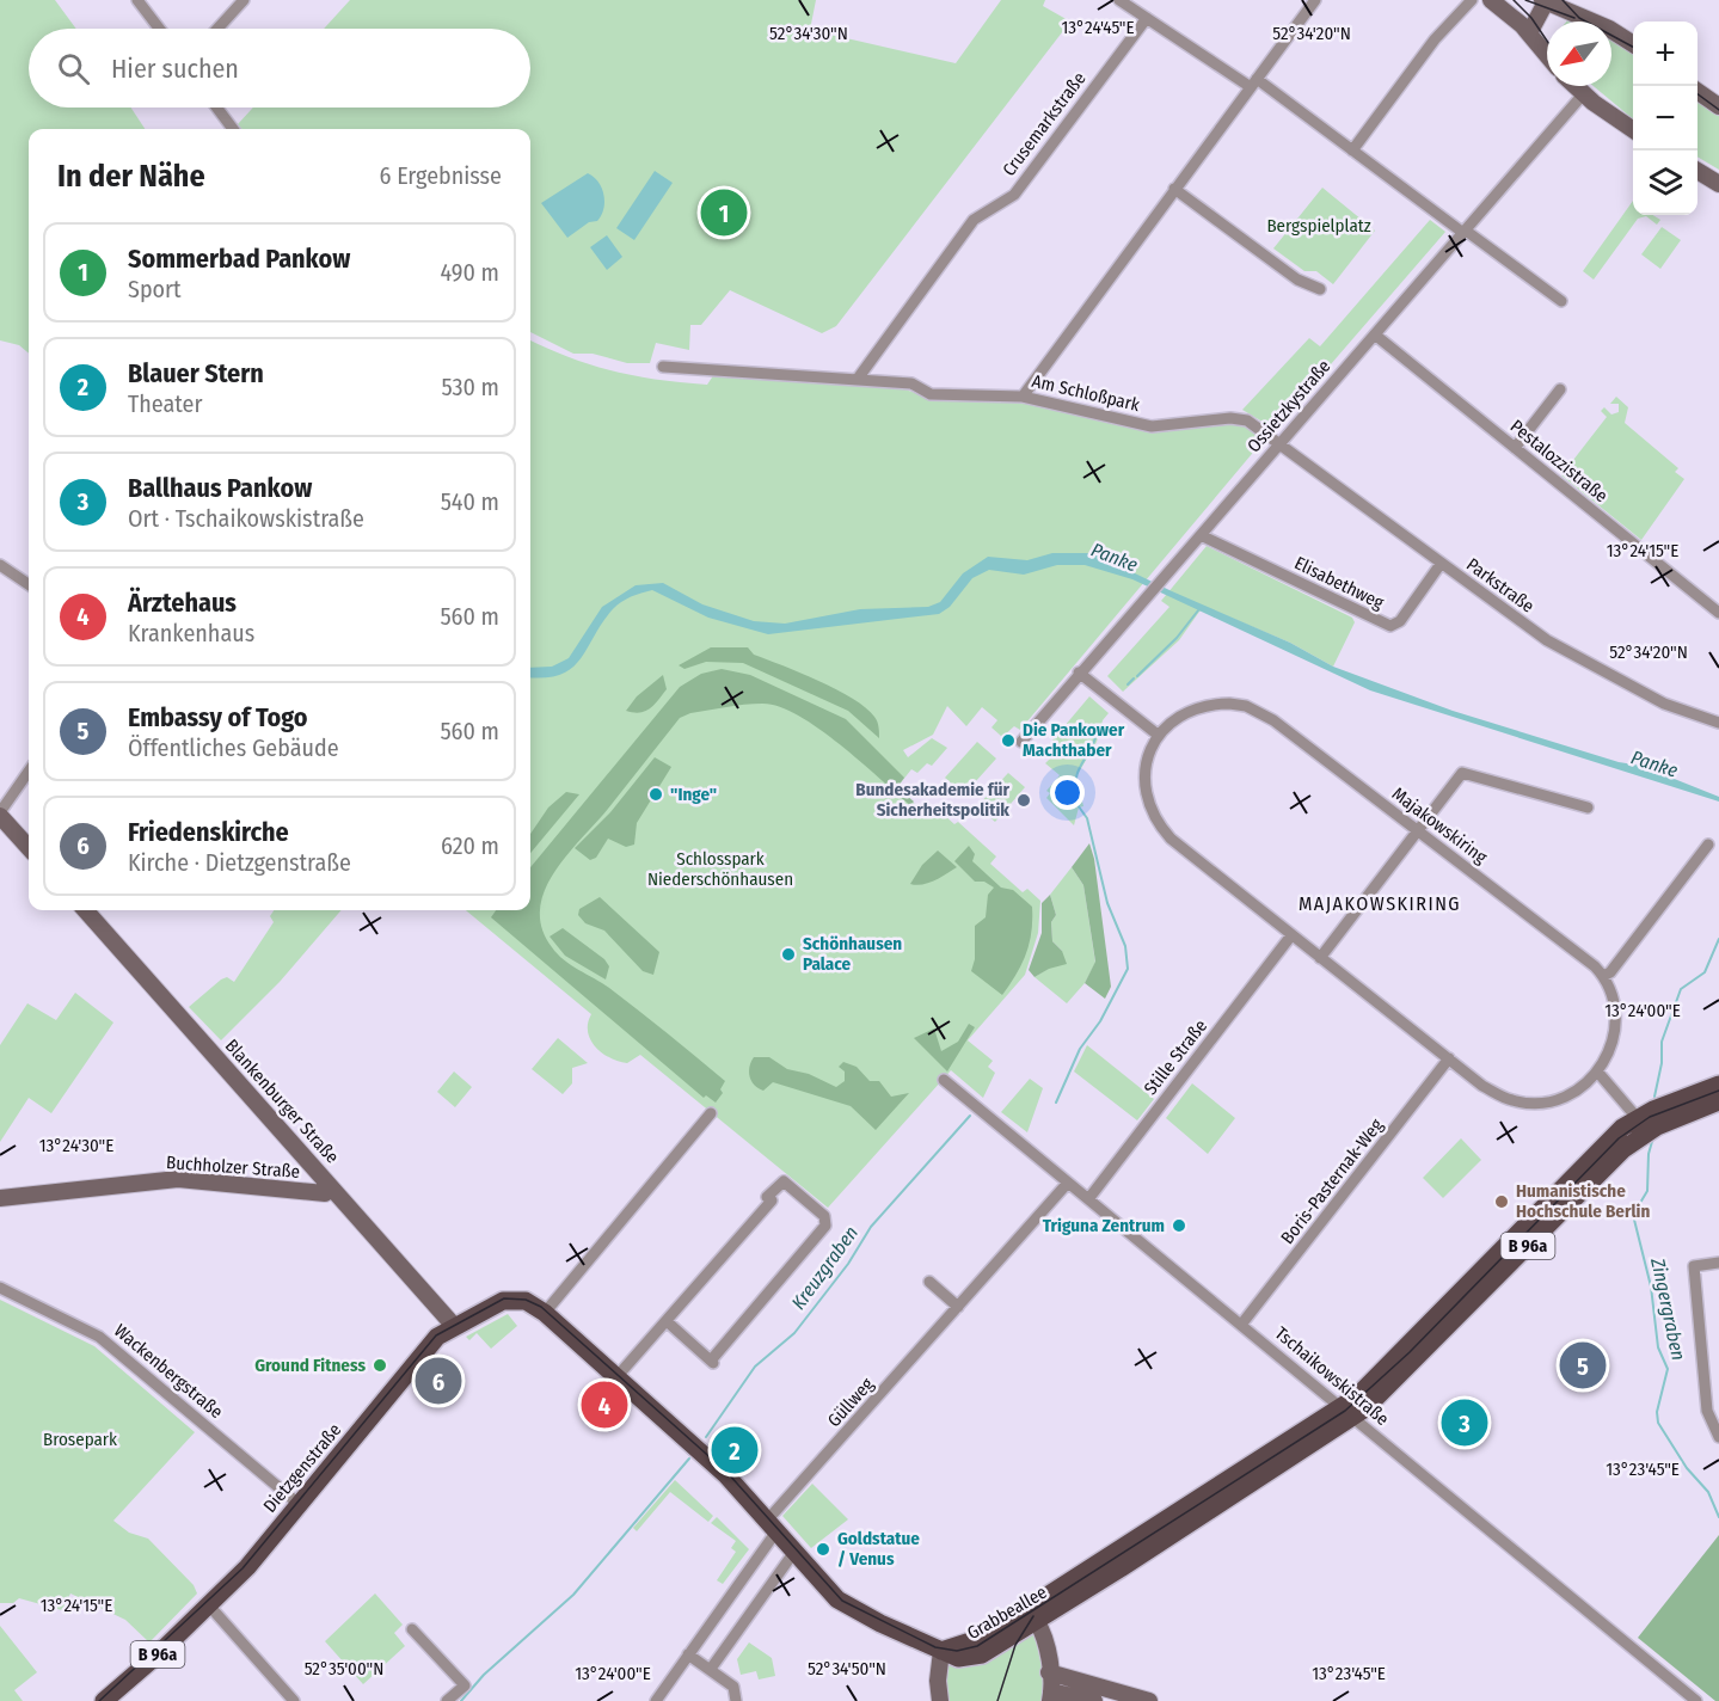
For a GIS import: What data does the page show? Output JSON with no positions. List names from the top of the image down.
{
  "streets": {
    "main road": [
      "Blankenburger Straße",
      "Buchholzer Straße",
      "B 96a",
      "Dietzgenstraße",
      "Grabbeallee"
    ],
    "street": [
      "Crusemarkstraße",
      "Am Schloßpark",
      "Ossietzkystraße",
      "Pestalozzistraße",
      "Elisabethweg",
      "Parkstraße",
      "Majakowskiring",
      "Stille Straße",
      "Boris-Pasternak-Weg",
      "Wackenbergstraße",
      "Tschaikowskistraße",
      "Güllweg"
    ]
  },
  "crossings": [
    ["Crusemarkstraße", "Am Schloßpark"],
    ["Am Schloßpark", "Ossietzkystraße"],
    ["Am Schloßpark", "Parkstraße"],
    ["Ossietzkystraße", "Pestalozzistraße"],
    ["Ossietzkystraße", "Elisabethweg"],
    ["Ossietzkystraße", "Parkstraße"],
    ["Elisabethweg", "Parkstraße"],
    ["Stille Straße", "Tschaikowskistraße"],
    ["Blankenburger Straße", "Buchholzer Straße"],
    ["Blankenburger Straße", "Dietzgenstraße"],
    ["Boris-Pasternak-Weg", "Tschaikowskistraße"],
    ["B 96a", "Güllweg"],
    ["B 96a", "Dietzgenstraße"],
    ["B 96a", "Grabbeallee"],
    ["Wackenbergstraße", "Dietzgenstraße"],
    ["Tschaikowskistraße", "Güllweg"],
    ["Tschaikowskistraße", "Grabbeallee"]
  ],
  "districts": ["MAJAKOWSKIRING"],
  "water": ["Panke", "Kreuzgraben", "Zingergraben"],
  "parks": ["Bergspielplatz", "Schlosspark Niederschönhausen", "Brosepark"],
  "places": [
    "Die Pankower Machthaber",
    "\"Inge\"",
    "Bundesakademie für Sicherheitspolitik",
    "Schönhausen Palace",
    "Humanistische Hochschule Berlin",
    "Triguna Zentrum",
    "Ground Fitness",
    "Goldstatue / Venus"
  ],
  "north": "bottom left",
  "page": {
    "map_buttons": ["+", "−"],
    "search": "Hier suchen",
    "heading": ["In der Nähe", "6 Ergebnisse"],
    "pins": [
      "1",
      "5",
      "6",
      "4",
      "3",
      "2"
    ],
    "list": [
      {
        "mark": "1",
        "name": "Sommerbad Pankow",
        "note": "Sport",
        "value": "490 m"
      },
      {
        "mark": "2",
        "name": "Blauer Stern",
        "note": "Theater",
        "value": "530 m"
      },
      {
        "mark": "3",
        "name": "Ballhaus Pankow",
        "note": "Ort · Tschaikowskistraße",
        "value": "540 m"
      },
      {
        "mark": "4",
        "name": "Ärztehaus",
        "note": "Krankenhaus",
        "value": "560 m"
      },
      {
        "mark": "5",
        "name": "Embassy of Togo",
        "note": "Öffentliches Gebäude",
        "value": "560 m"
      },
      {
        "mark": "6",
        "name": "Friedenskirche",
        "note": "Kirche · Dietzgenstraße",
        "value": "620 m"
      }
    ]
  },
  "coordinates": [
    "13°24'45\"E",
    "52°34'30\"N",
    "52°34'20\"N",
    "13°24'15\"E",
    "13°24'00\"E",
    "13°24'30\"E",
    "13°23'45\"E",
    "52°35'00\"N",
    "52°34'50\"N"
  ]
}
